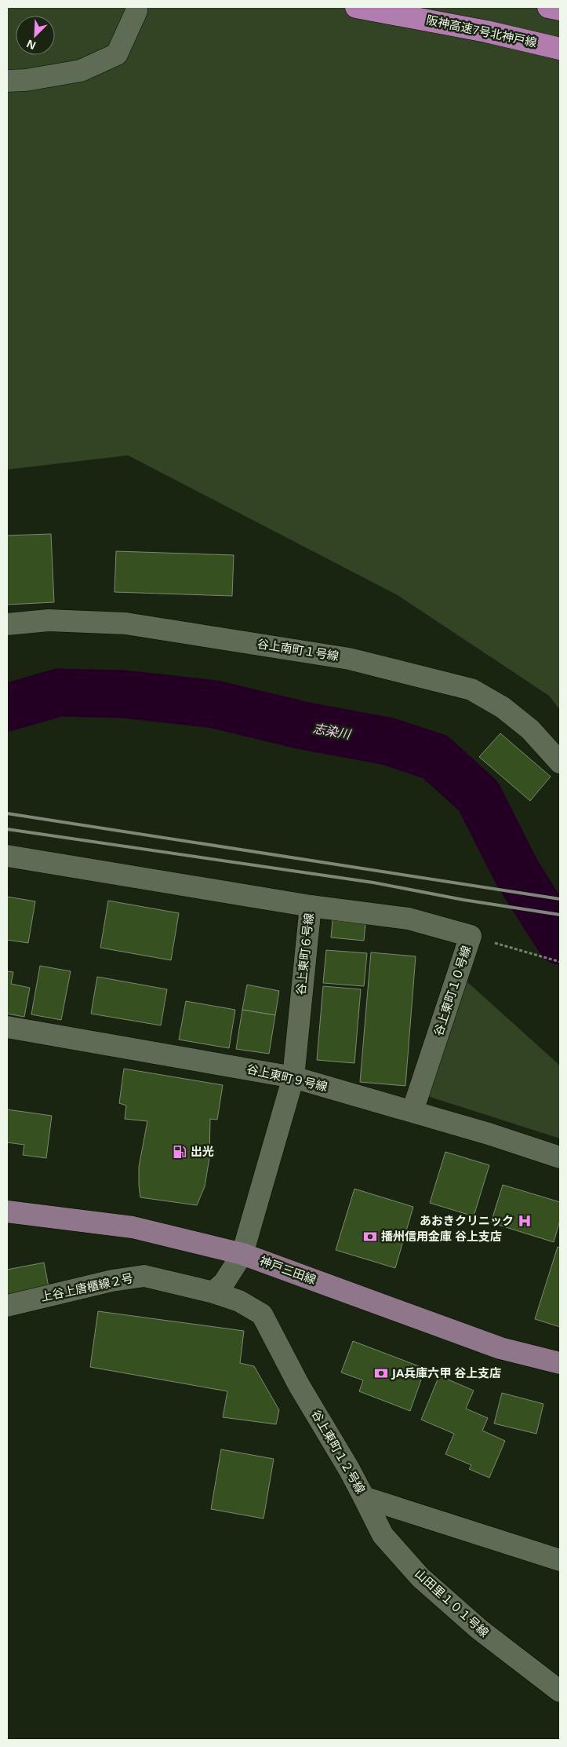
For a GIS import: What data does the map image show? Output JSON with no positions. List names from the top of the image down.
{
  "streets": {
    "highway": ["阪神高速7号北神戸線"],
    "main road": ["神戸三田線"],
    "street": [
      "谷上南町１号線",
      "谷上東町６号線",
      "谷上東町１０号線",
      "谷上東町９号線",
      "上谷上唐櫃線２号",
      "谷上東町１２号線",
      "山田里１０１号線"
    ]
  },
  "crossings": [
    ["谷上東町６号線", "谷上東町１０号線"],
    ["谷上東町６号線", "谷上東町９号線"],
    ["谷上東町６号線", "神戸三田線"],
    ["谷上東町６号線", "上谷上唐櫃線２号"],
    ["谷上東町６号線", "谷上東町１２号線"],
    ["谷上東町１０号線", "谷上東町９号線"],
    ["上谷上唐櫃線２号", "谷上東町１２号線"],
    ["谷上東町１２号線", "山田里１０１号線"]
  ],
  "water": ["志染川"],
  "places": {
    "fuel station": ["出光"],
    "hospital": ["あおきクリニック"],
    "bank": ["播州信用金庫 谷上支店", "JA兵庫六甲 谷上支店"]
  },
  "north": "bottom left"
}
